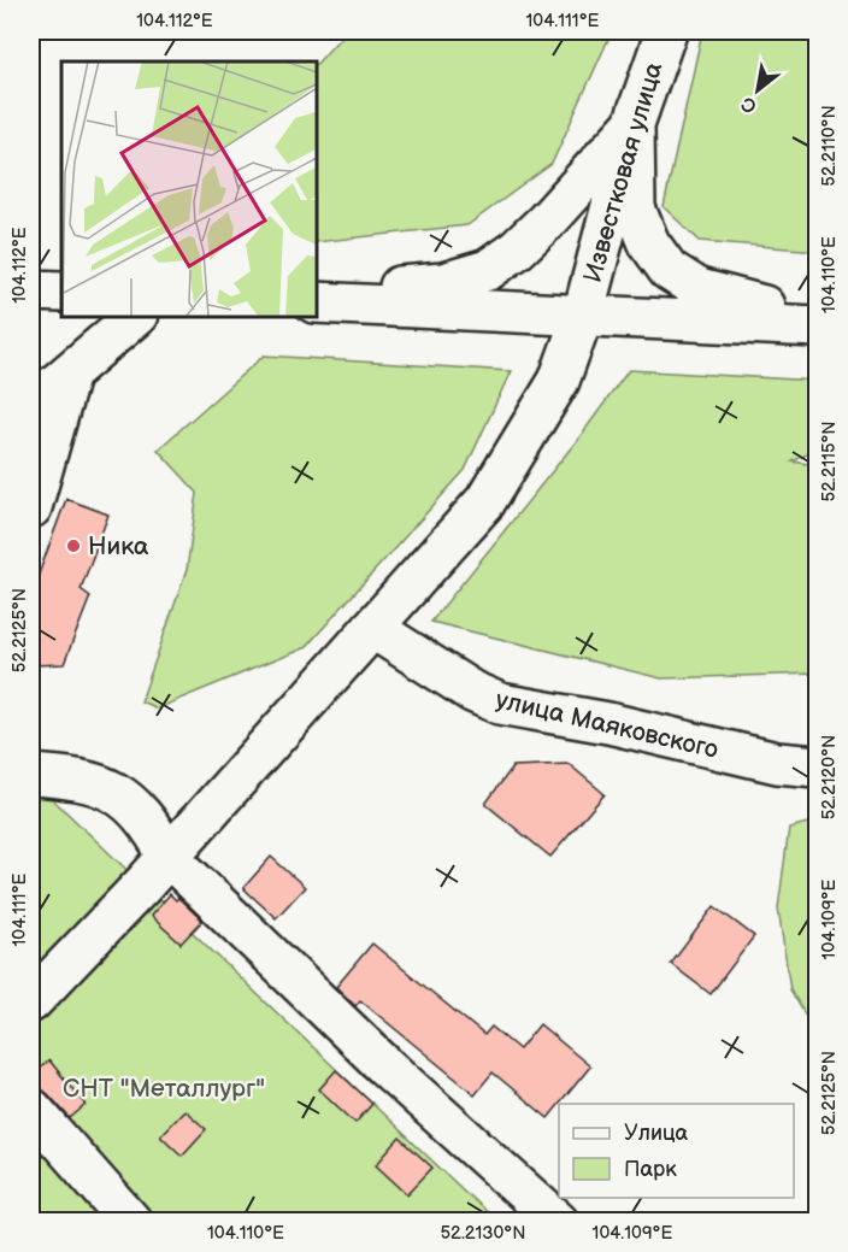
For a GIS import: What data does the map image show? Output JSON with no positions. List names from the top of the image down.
{
  "streets": {
    "street": ["Известковая улица", "улица Маяковского"]
  },
  "crossings": [
    ["Известковая улица", "улица Маяковского"]
  ],
  "parks": ["СНТ \"Металлург\""],
  "places": ["Ника"],
  "legend": ["Улица", "Парк"],
  "north": "bottom left",
  "coordinates": [
    "104.112°E",
    "104.111°E",
    "52.2110°N",
    "104.110°E",
    "52.2115°N",
    "52.2125°N",
    "52.2120°N",
    "104.109°E",
    "52.2130°N"
  ]
}
